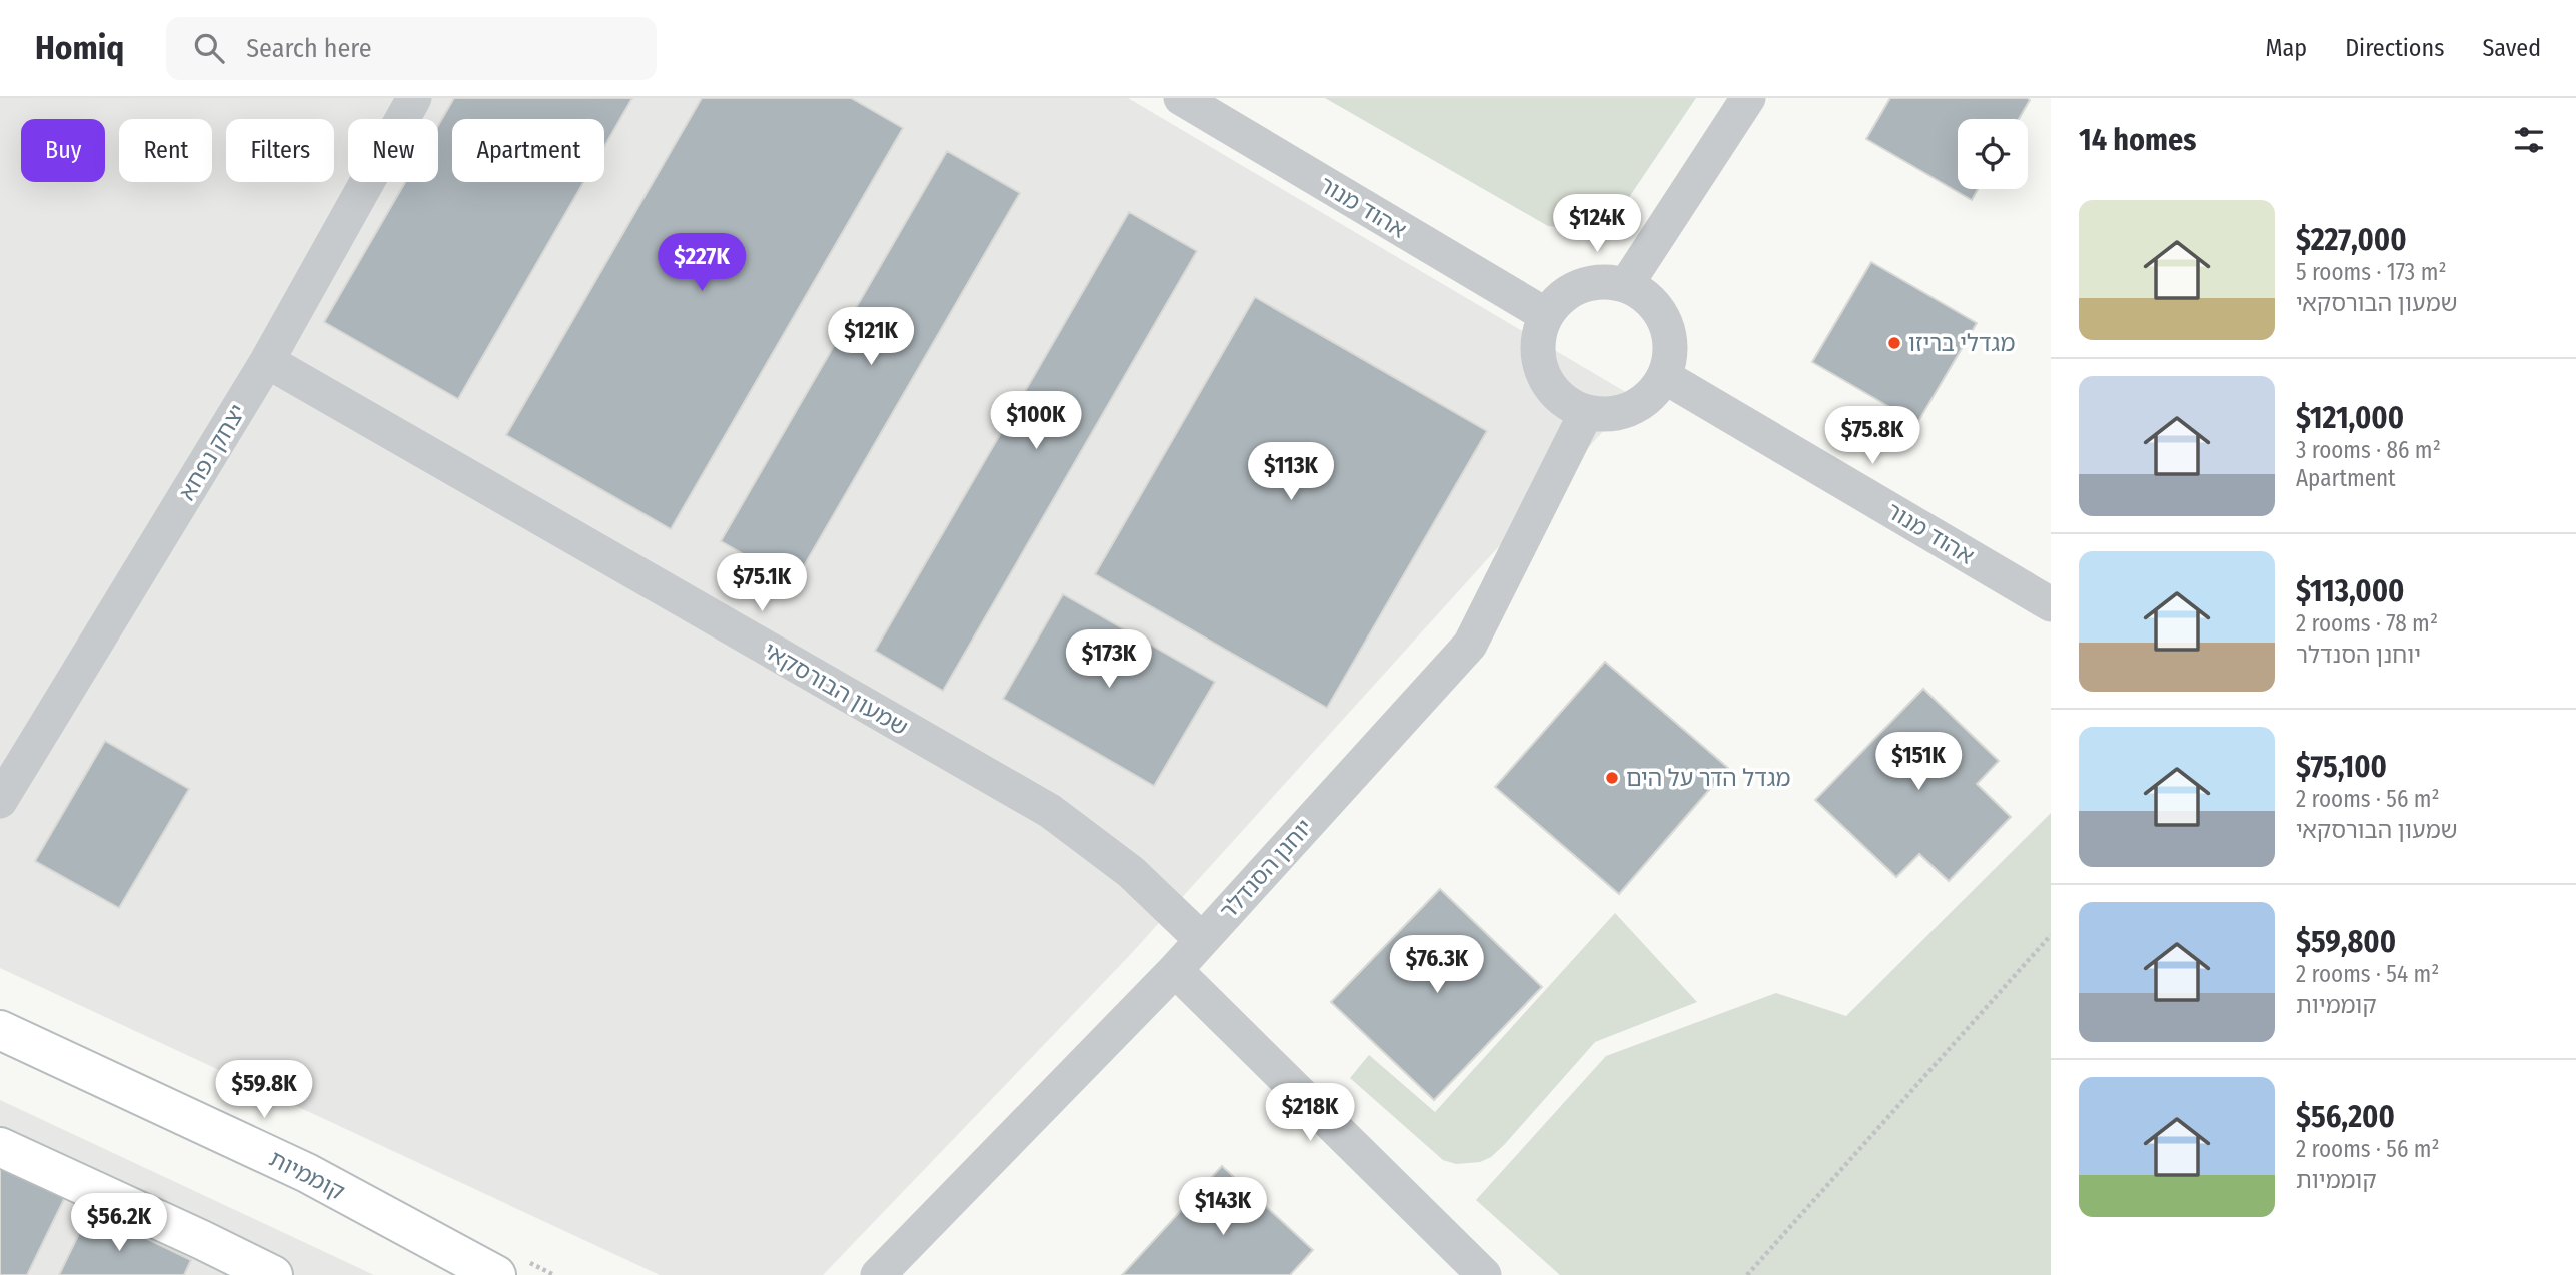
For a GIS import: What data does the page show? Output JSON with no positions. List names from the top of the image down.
{
  "streets": {
    "main road": ["קוממיות"],
    "street": [
      "אהוד מנור",
      "יצחק נפחא",
      "שמעון הבורסקאי",
      "יוחנן הסנדלר"
    ]
  },
  "crossings": [
    ["אהוד מנור", "יוחנן הסנדלר"],
    ["יצחק נפחא", "שמעון הבורסקאי"],
    ["שמעון הבורסקאי", "יוחנן הסנדלר"]
  ],
  "places": ["מגדלי בריזו", "מגדל הדר על הים"],
  "page": {
    "header": "Homiq",
    "search": "Search here",
    "nav": ["Map", "Directions", "Saved"],
    "heading": "14 homes",
    "chip": [
      "Buy",
      "Rent",
      "Filters",
      "New",
      "Apartment"
    ],
    "list": [
      {
        "name": "$227,000",
        "note": "5 rooms · 173 m² · שמעון הבורסקאי"
      },
      {
        "name": "$121,000",
        "note": "3 rooms · 86 m² · Apartment"
      },
      {
        "name": "$113,000",
        "note": "2 rooms · 78 m² · יוחנן הסנדלר"
      },
      {
        "name": "$75,100",
        "note": "2 rooms · 56 m² · שמעון הבורסקאי"
      },
      {
        "name": "$59,800",
        "note": "2 rooms · 54 m² · קוממיות"
      },
      {
        "name": "$56,200",
        "note": "2 rooms · 56 m² · קוממיות"
      }
    ],
    "price": [
      "$124K",
      "$227K",
      "$121K",
      "$100K",
      "$75.8K",
      "$113K",
      "$75.1K",
      "$173K",
      "$151K",
      "$76.3K",
      "$59.8K",
      "$218K",
      "$143K",
      "$56.2K"
    ]
  }
}
